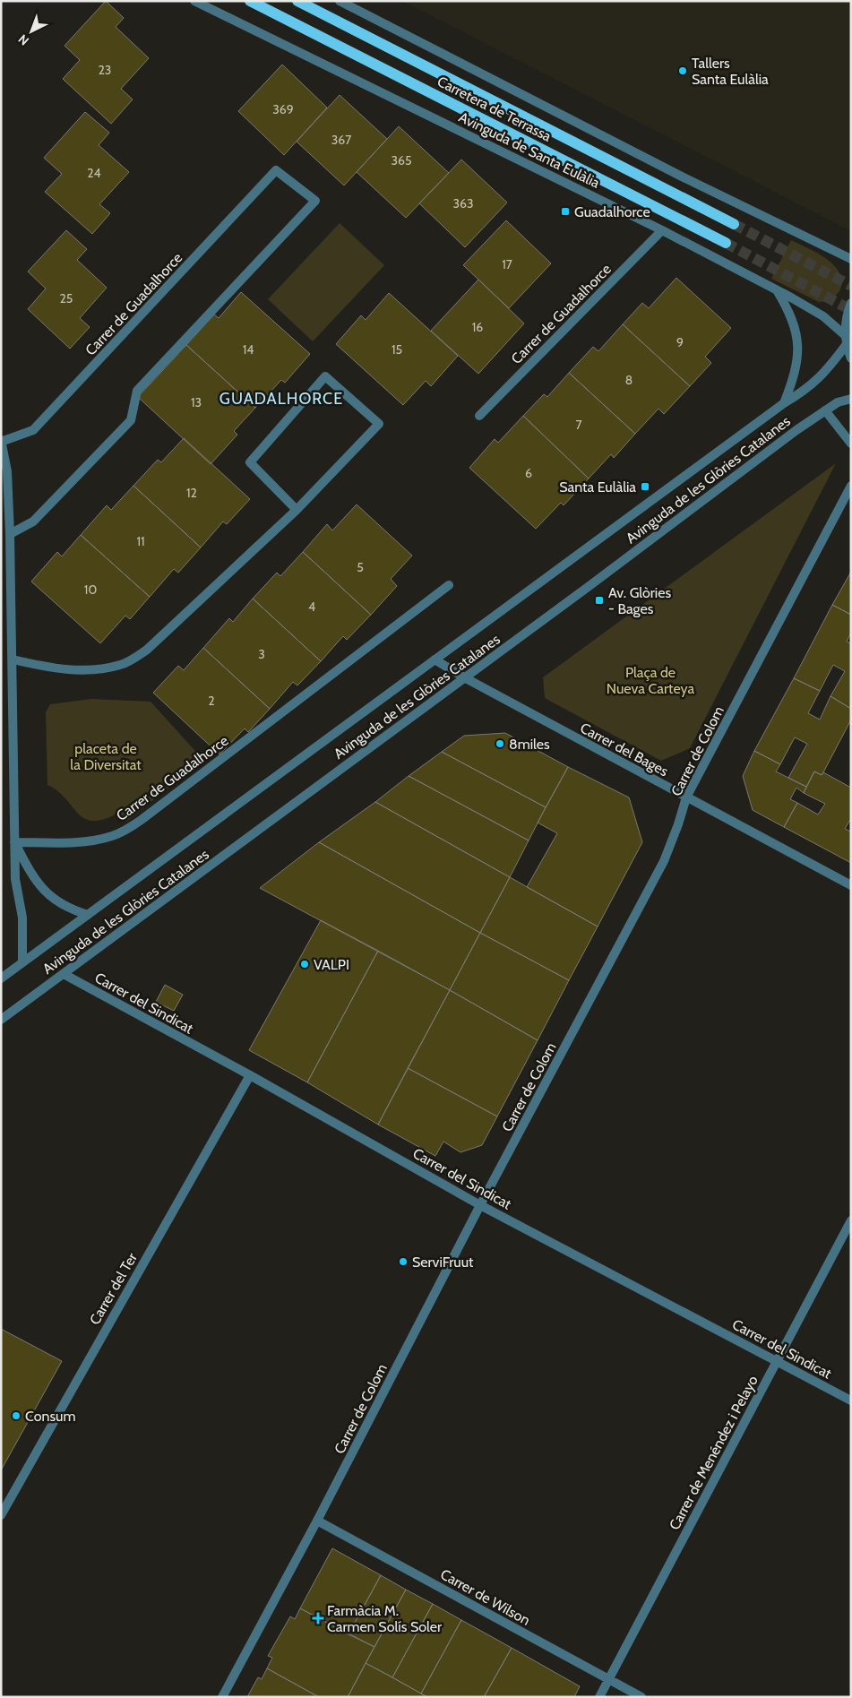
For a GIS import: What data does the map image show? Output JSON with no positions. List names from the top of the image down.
{
  "streets": {
    "main road": ["Carretera de Terrassa"],
    "street": [
      "Avinguda de Santa Eulàlia",
      "Carrer de Guadalhorce",
      "Avinguda de les Glòries Catalanes",
      "Carrer del Bages",
      "Carrer de Colom",
      "Carrer del Sindicat",
      "Carrer del Ter",
      "Carrer de Menéndez i Pelayo",
      "Carrer de Wilson"
    ]
  },
  "crossings": [
    ["Avinguda de Santa Eulàlia", "Carrer de Guadalhorce"],
    ["Avinguda de Santa Eulàlia", "Avinguda de les Glòries Catalanes"],
    ["Avinguda de les Glòries Catalanes", "Carrer del Bages"],
    ["Avinguda de les Glòries Catalanes", "Carrer del Sindicat"],
    ["Carrer del Bages", "Carrer de Colom"],
    ["Carrer de Colom", "Carrer del Sindicat"],
    ["Carrer de Colom", "Carrer de Wilson"],
    ["Carrer del Sindicat", "Carrer del Ter"],
    ["Carrer del Sindicat", "Carrer de Menéndez i Pelayo"],
    ["Carrer de Menéndez i Pelayo", "Carrer de Wilson"]
  ],
  "districts": ["GUADALHORCE"],
  "parks": ["Plaça de Nueva Carteya", "placeta de la Diversitat"],
  "places": {
    "other": [
      "Tallers Santa Eulàlia",
      "8miles",
      "VALPI",
      "ServiFruut",
      "Consum"
    ],
    "transit": ["Guadalhorce", "Santa Eulàlia", "Av. Glòries - Bages"],
    "health": ["Farmàcia M. Carmen Solís Soler"]
  },
  "house_numbers": [
    "23",
    "369",
    "367",
    "365",
    "24",
    "363",
    "17",
    "25",
    "16",
    "9",
    "14",
    "15",
    "8",
    "13",
    "7",
    "6",
    "12",
    "11",
    "5",
    "10",
    "4",
    "3",
    "2"
  ],
  "north": "bottom left"
}
